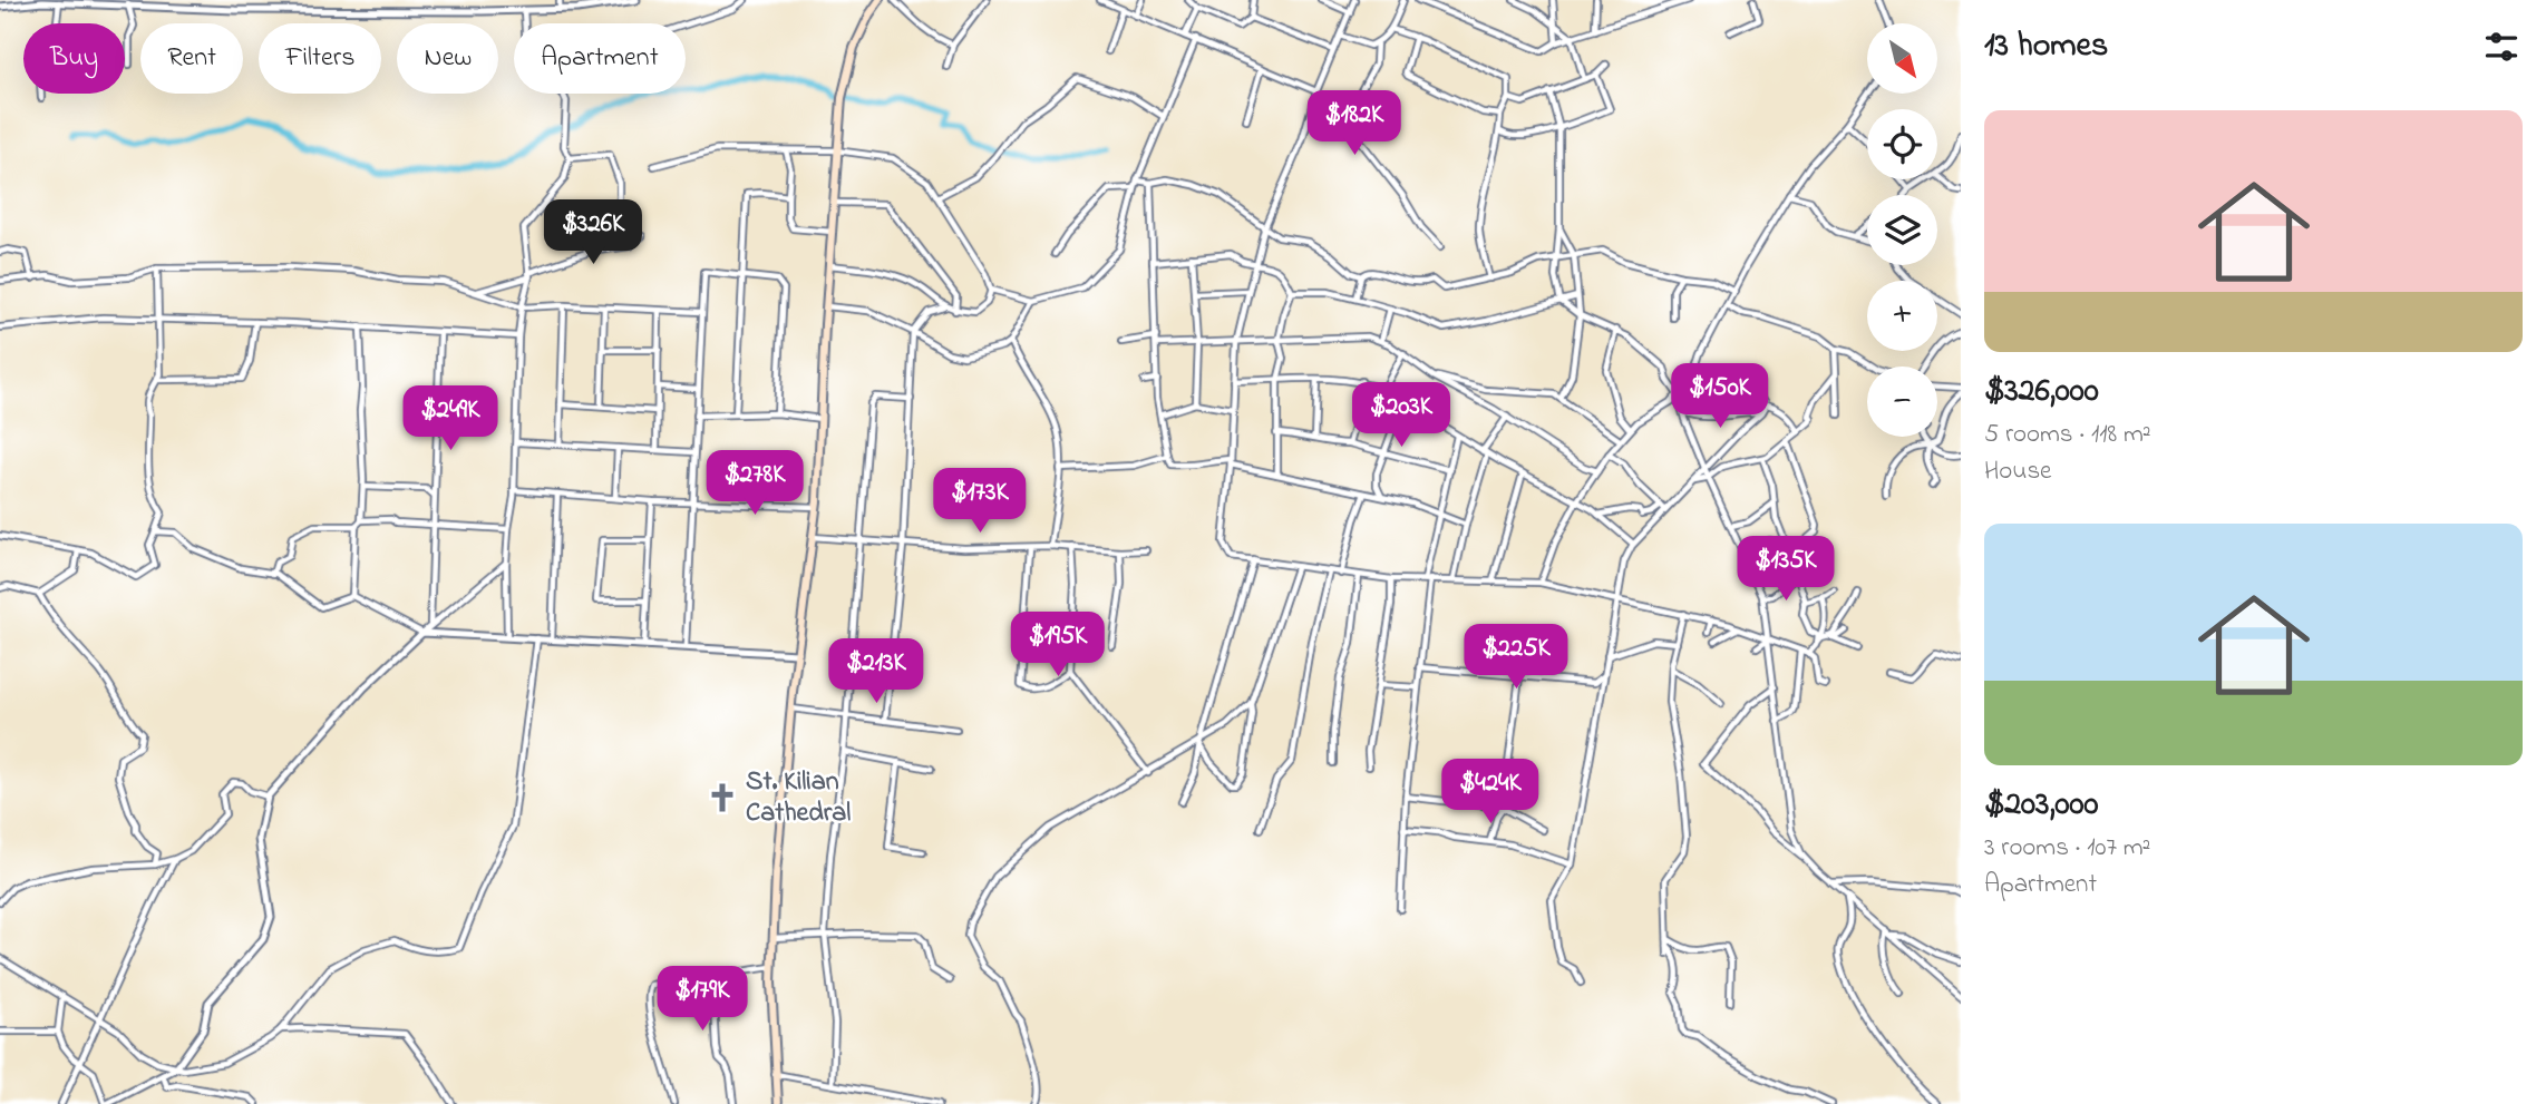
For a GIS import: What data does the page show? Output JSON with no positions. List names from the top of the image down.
{
  "places": {
    "church": ["St. Kilian Cathedral"]
  },
  "north": "bottom right",
  "page": {
    "heading": "13 homes",
    "map_buttons": ["+", "−"],
    "chip": [
      "Buy",
      "Rent",
      "Filters",
      "New",
      "Apartment"
    ],
    "price": [
      "$182K",
      "$326K",
      "$150K",
      "$203K",
      "$249K",
      "$278K",
      "$173K",
      "$135K",
      "$195K",
      "$225K",
      "$213K",
      "$424K",
      "$179K"
    ],
    "list": [
      {
        "name": "$326,000",
        "note": "5 rooms · 118 m² · House"
      },
      {
        "name": "$203,000",
        "note": "3 rooms · 107 m² · Apartment"
      }
    ]
  }
}
